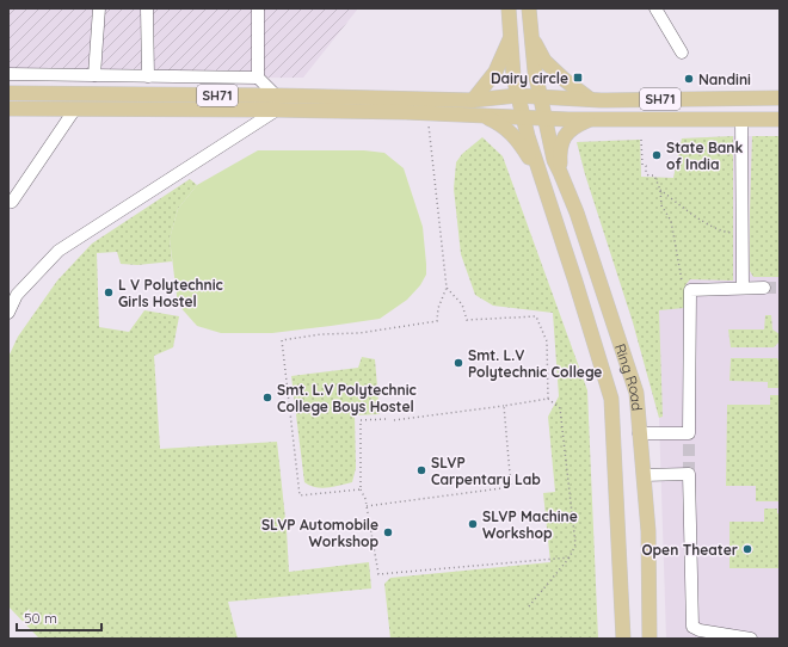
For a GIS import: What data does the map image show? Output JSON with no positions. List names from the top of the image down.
{
  "streets": {
    "main road": ["SH71", "Ring Road"]
  },
  "crossings": [
    ["SH71", "Ring Road"]
  ],
  "places": {
    "transit": ["Dairy circle"],
    "other": [
      "Nandini",
      "State Bank of India",
      "L V Polytechnic Girls Hostel",
      "Smt. L.V Polytechnic College",
      "Smt. L.V Polytechnic College Boys Hostel",
      "SLVP Carpentary Lab",
      "SLVP Machine Workshop",
      "SLVP Automobile Workshop",
      "Open Theater"
    ]
  },
  "scale_bar": "50 m"
}
